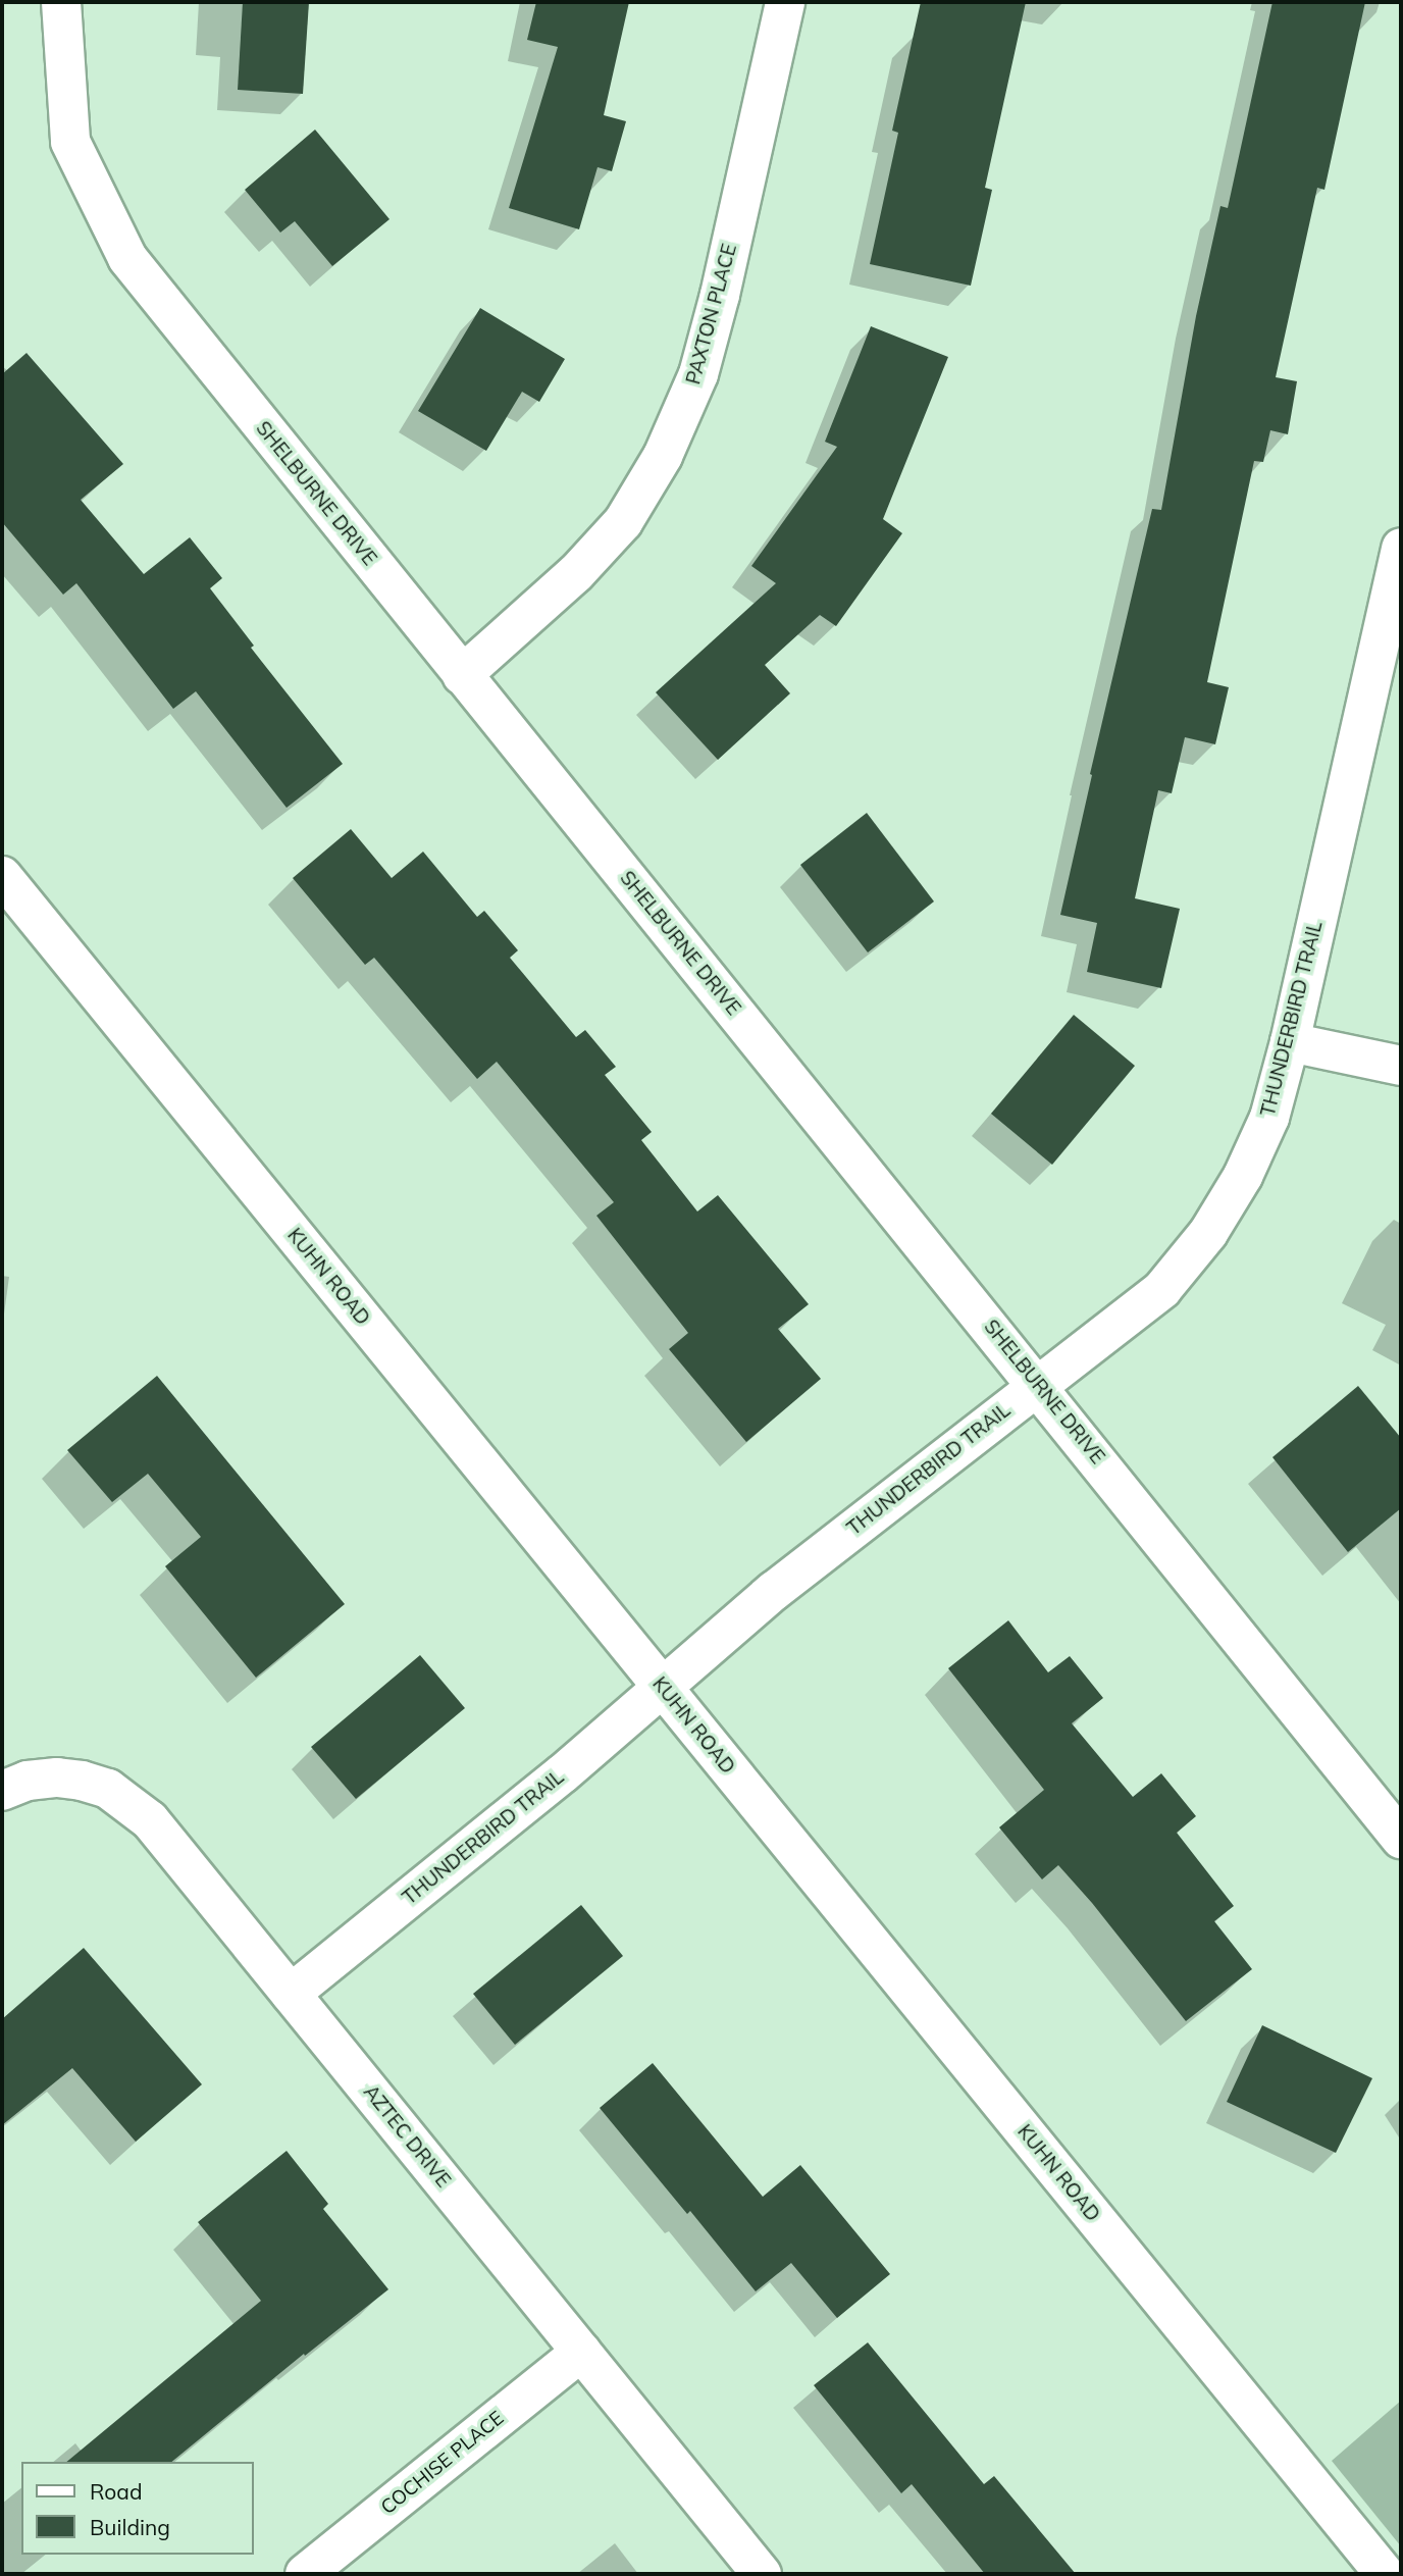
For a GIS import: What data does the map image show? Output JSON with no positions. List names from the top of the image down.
{
  "streets": {
    "street": [
      "PAXTON PLACE",
      "SHELBURNE DRIVE",
      "THUNDERBIRD TRAIL",
      "KUHN ROAD",
      "AZTEC DRIVE",
      "COCHISE PLACE"
    ]
  },
  "crossings": [
    ["PAXTON PLACE", "SHELBURNE DRIVE"],
    ["SHELBURNE DRIVE", "THUNDERBIRD TRAIL"],
    ["THUNDERBIRD TRAIL", "KUHN ROAD"],
    ["THUNDERBIRD TRAIL", "AZTEC DRIVE"],
    ["AZTEC DRIVE", "COCHISE PLACE"]
  ],
  "legend": ["Road", "Building"]
}
